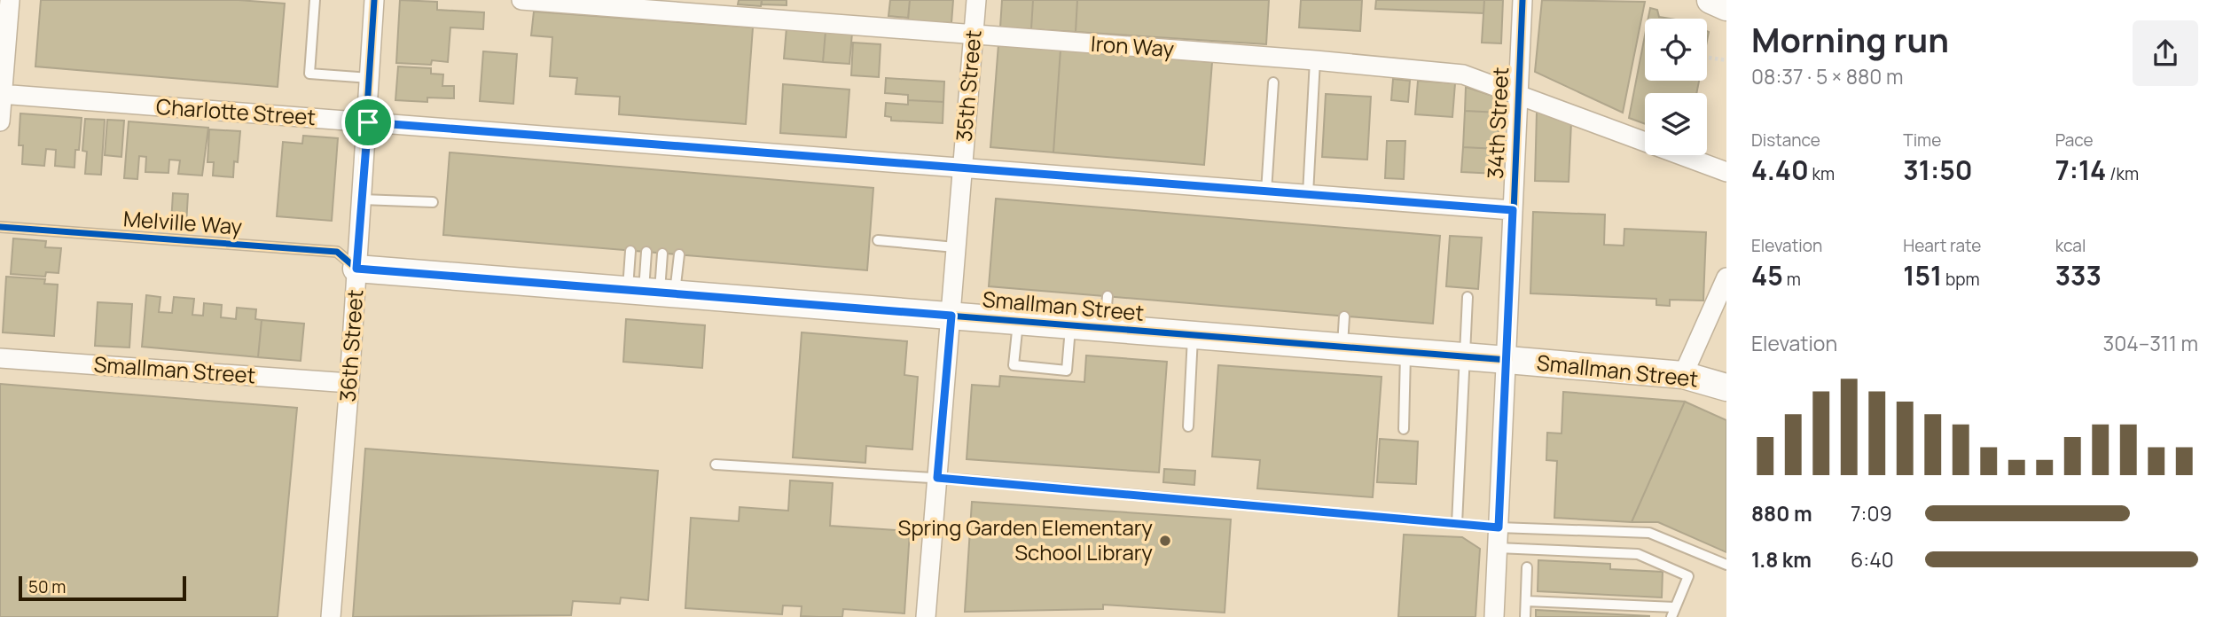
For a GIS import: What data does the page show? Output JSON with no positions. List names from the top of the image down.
{
  "streets": {
    "street": [
      "Iron Way",
      "35th Street",
      "Charlotte Street",
      "34th Street",
      "Smallman Street",
      "36th Street"
    ],
    "lane": ["Melville Way"]
  },
  "crossings": [
    ["Iron Way", "35th Street"],
    ["Iron Way", "34th Street"],
    ["35th Street", "Charlotte Street"],
    ["35th Street", "Smallman Street"],
    ["Charlotte Street", "34th Street"],
    ["Charlotte Street", "36th Street"],
    ["34th Street", "Smallman Street"],
    ["Melville Way", "Smallman Street"],
    ["Melville Way", "36th Street"],
    ["Smallman Street", "36th Street"]
  ],
  "places": ["Spring Garden Elementary School Library"],
  "scale_bar": "50 m",
  "page": {
    "heading": ["Morning run", "08:37 · 5 × 880 m"],
    "stats": [
      ["Distance", "4.40 km"],
      ["Time", "31:50"],
      ["Pace", "7:14 /km"],
      ["Elevation", "45 m"],
      ["Heart rate", "151 bpm"],
      ["kcal", "333"]
    ],
    "chart": ["Elevation", "304–311 m"],
    "list": [
      {
        "name": "880 m",
        "note": "7:09"
      },
      {
        "name": "1.8 km",
        "note": "6:40"
      }
    ],
    "scale": "50 m"
  }
}
